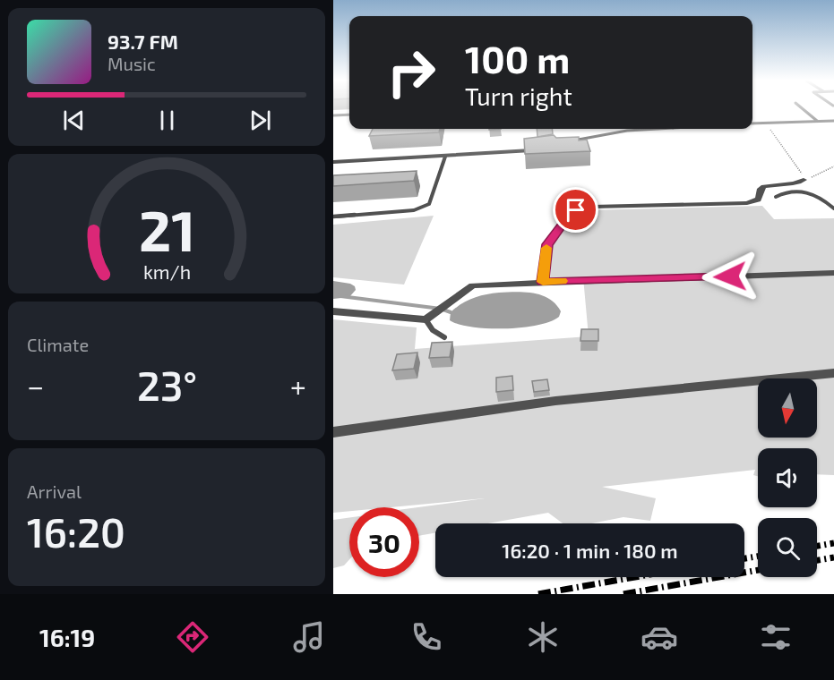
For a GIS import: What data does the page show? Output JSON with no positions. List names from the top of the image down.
{
  "north": "bottom",
  "page": {
    "turn": ["100 m", "Turn right"],
    "song": ["93.7 FM", "Music"],
    "tile": [
      "Climate",
      ["Arrival", "16:20"]
    ],
    "heat": ["−", "23°", "+"],
    "limit": "30",
    "trip": "16:20 · 1 min · 180 m",
    "tabs": "16:19",
    "gauge": ["21", "km/h"]
  }
}
